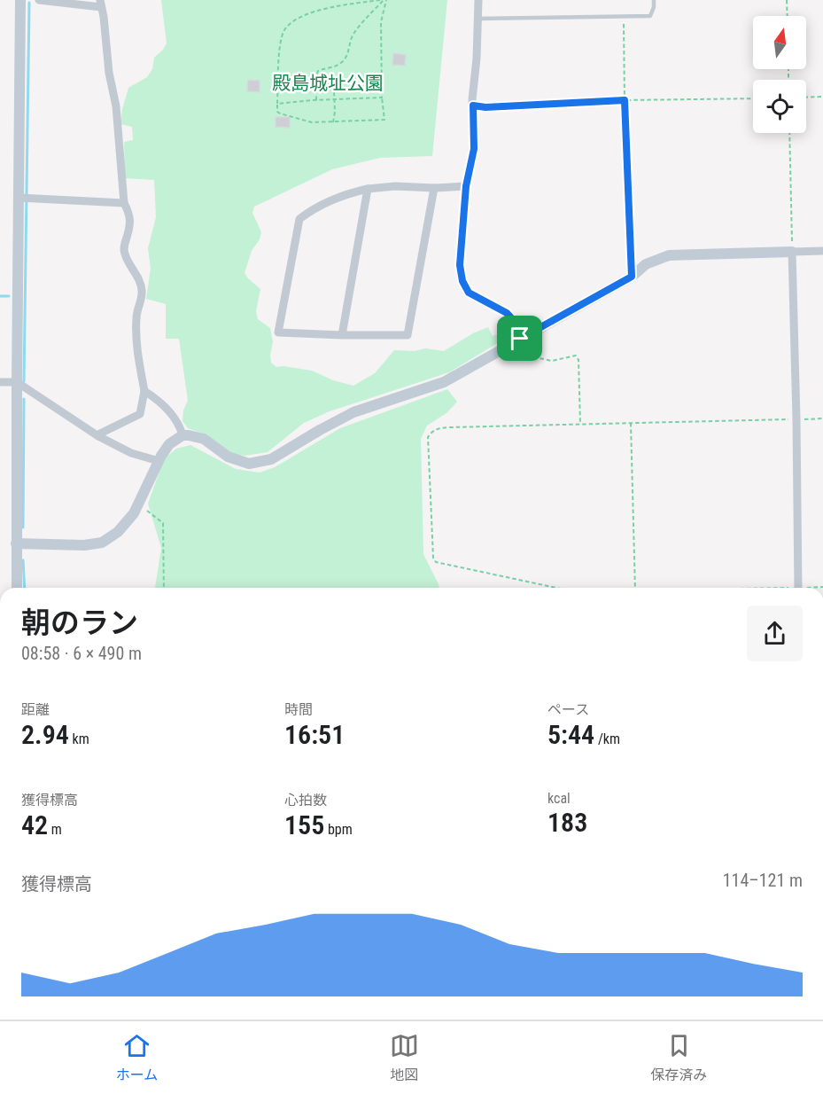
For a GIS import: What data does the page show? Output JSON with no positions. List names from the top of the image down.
{
  "parks": ["殿島城址公園"],
  "north": "top",
  "page": {
    "heading": ["朝のラン", "08:58 · 6 × 490 m"],
    "stats": [
      ["距離", "2.94 km"],
      ["時間", "16:51"],
      ["ペース", "5:44 /km"],
      ["獲得標高", "42 m"],
      ["心拍数", "155 bpm"],
      ["kcal", "183"]
    ],
    "chart": ["獲得標高", "114–121 m"],
    "tabs": ["ホーム", "地図", "保存済み"]
  }
}
